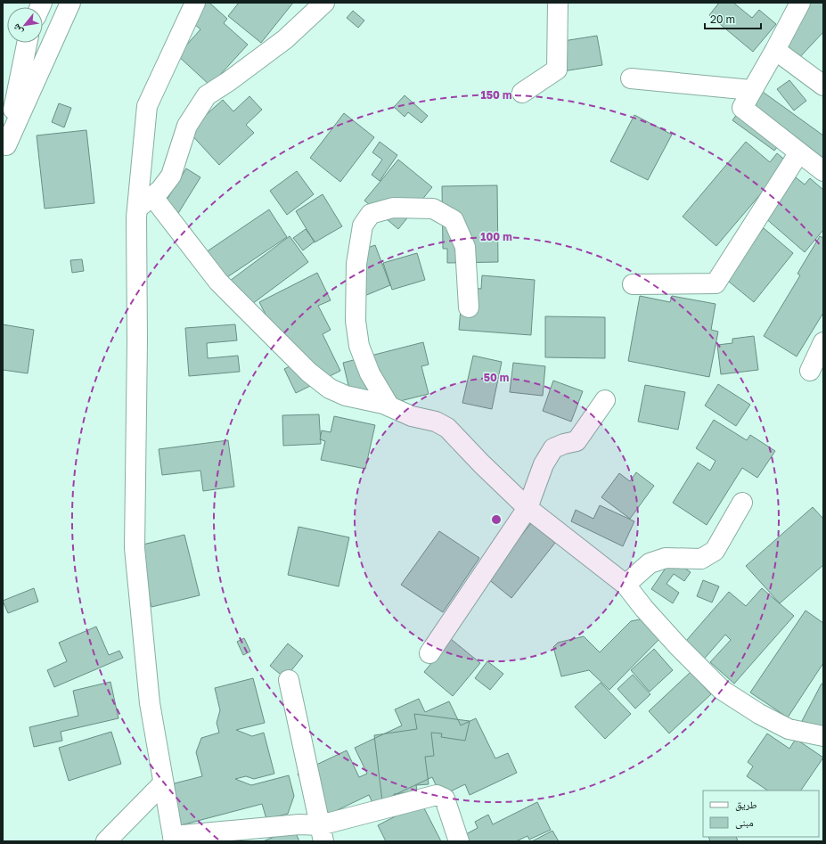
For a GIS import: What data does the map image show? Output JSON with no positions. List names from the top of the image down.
{
  "legend": ["طريق", "مبنى"],
  "scale_bar": "20 m",
  "north": "bottom left",
  "rings": ["150 m", "100 m", "50 m"]
}
